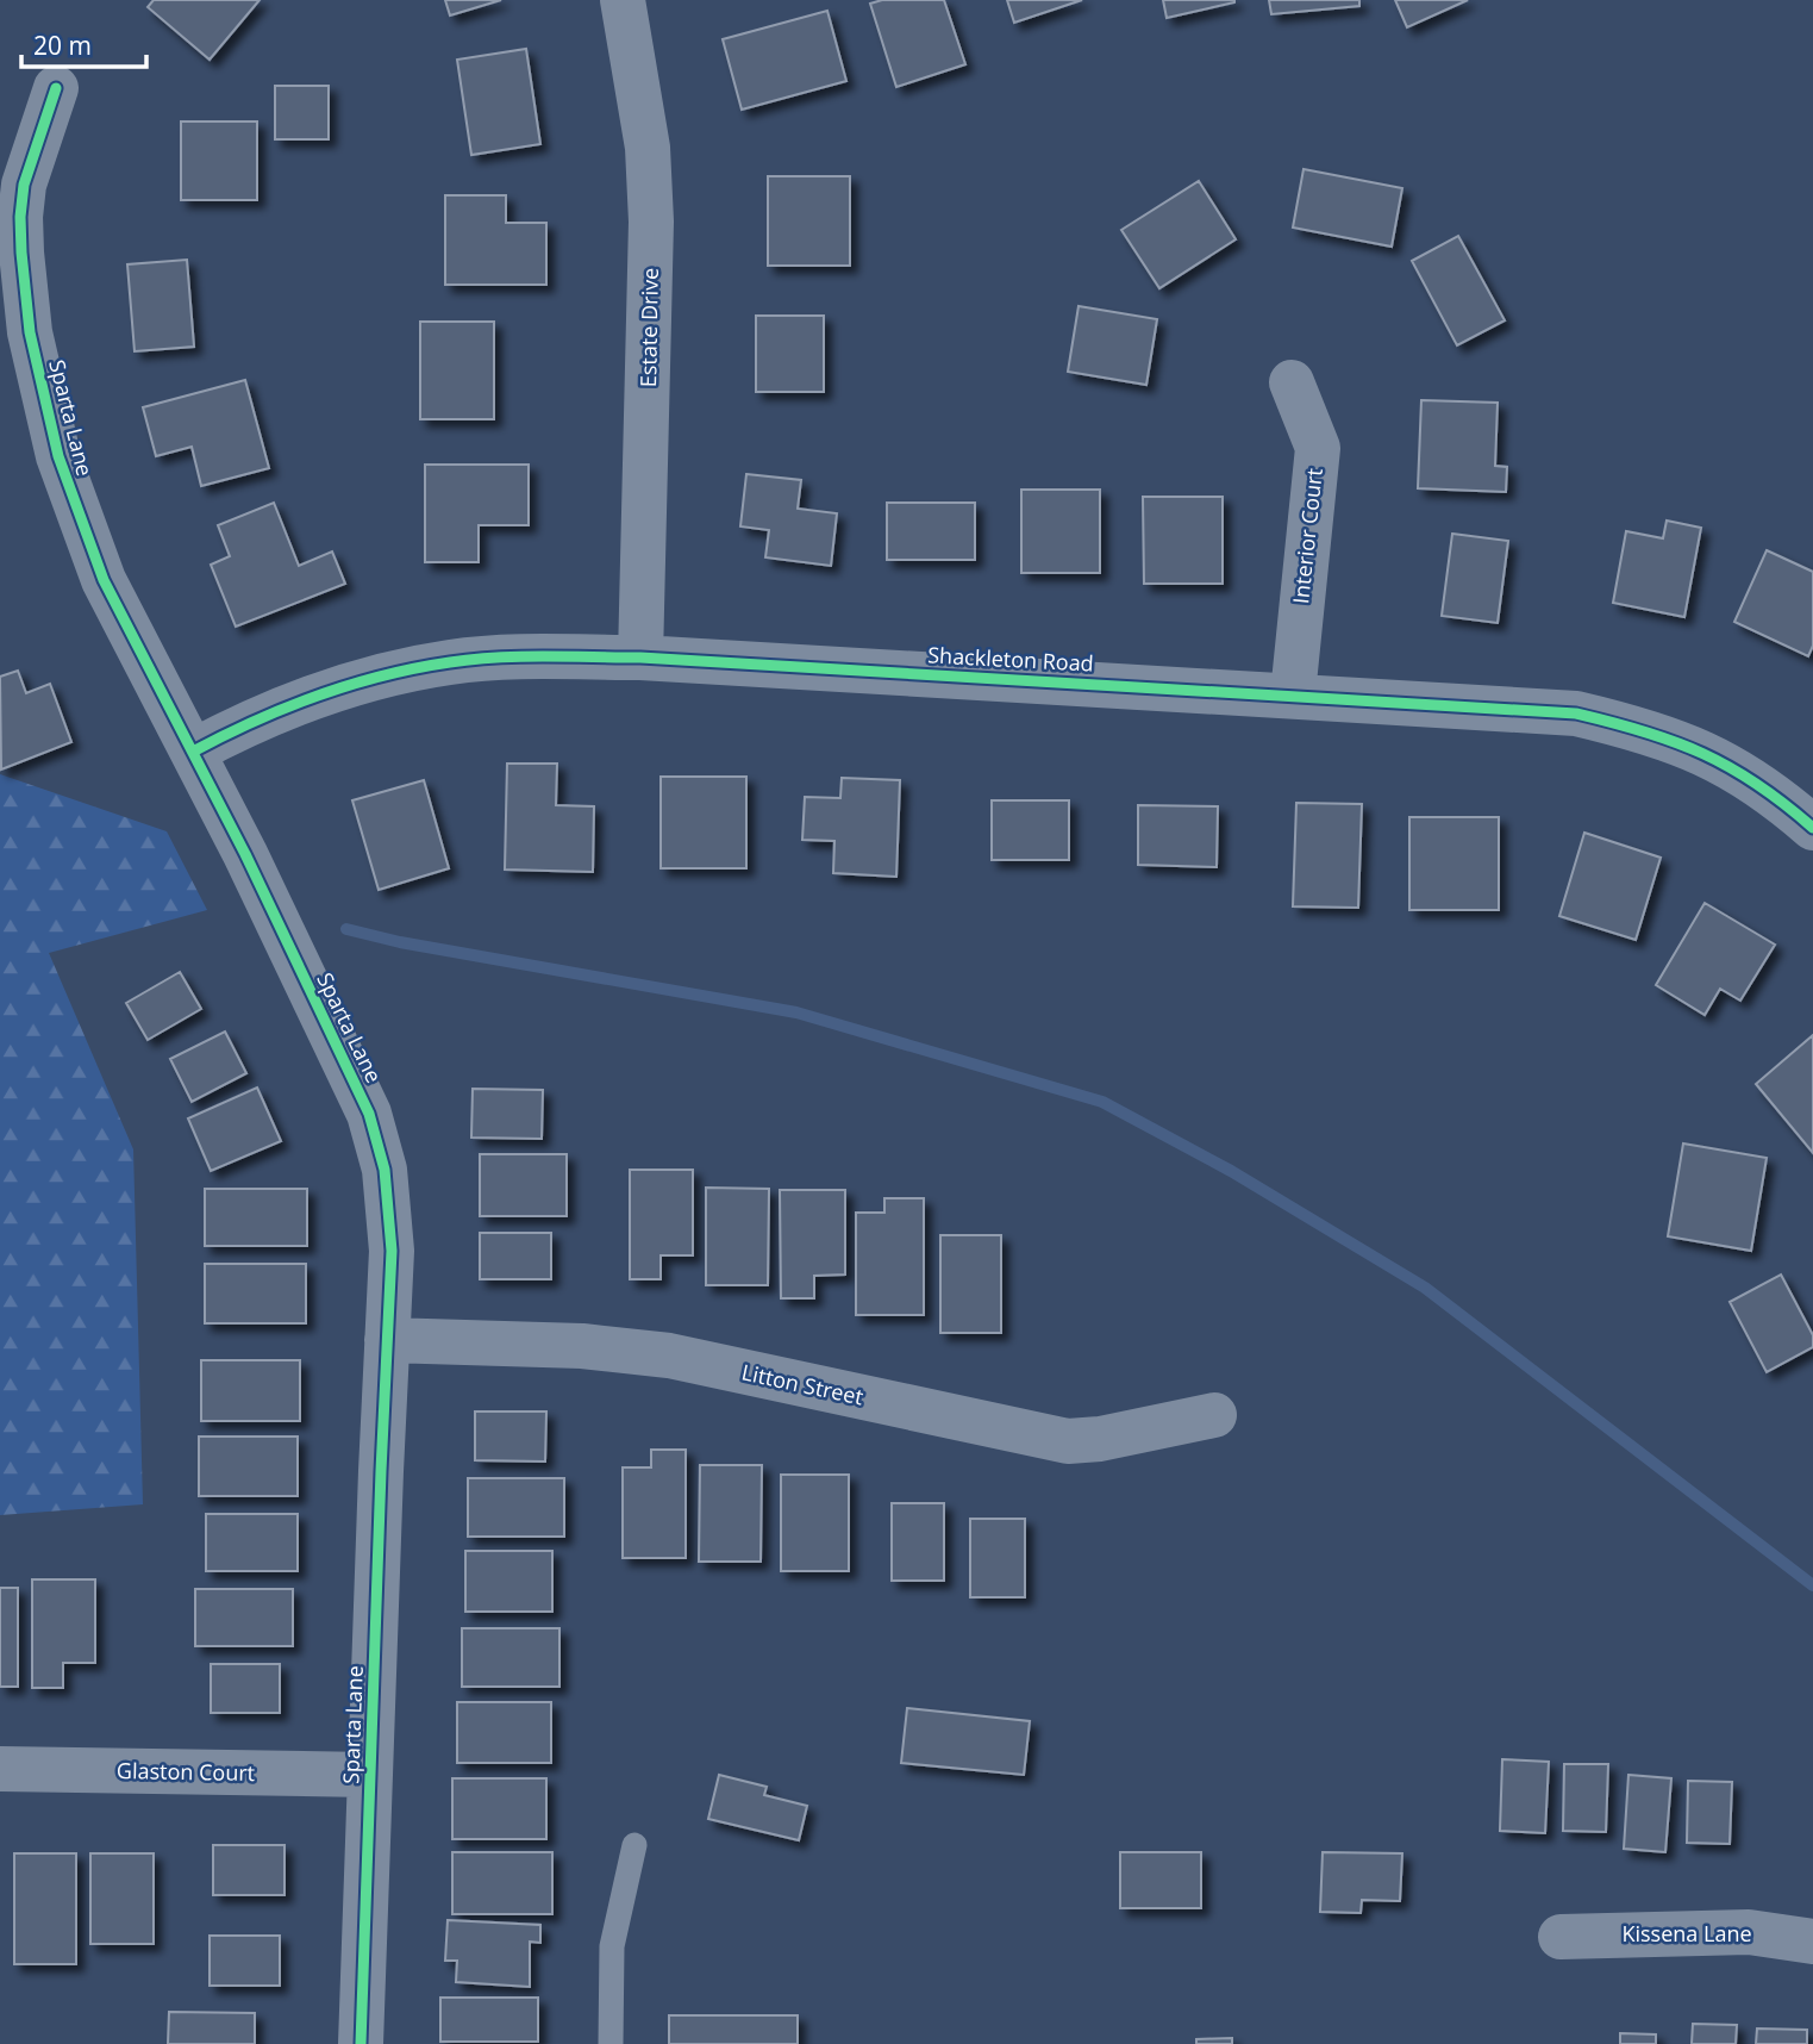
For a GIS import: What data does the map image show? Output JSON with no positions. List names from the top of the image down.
{
  "streets": {
    "street": [
      "Estate Drive",
      "Sparta Lane",
      "Interior Court",
      "Shackleton Road",
      "Litton Street",
      "Glaston Court",
      "Kissena Lane"
    ]
  },
  "crossings": [
    ["Estate Drive", "Shackleton Road"],
    ["Sparta Lane", "Shackleton Road"],
    ["Sparta Lane", "Litton Street"],
    ["Sparta Lane", "Glaston Court"],
    ["Interior Court", "Shackleton Road"]
  ],
  "scale_bar": "20 m"
}
